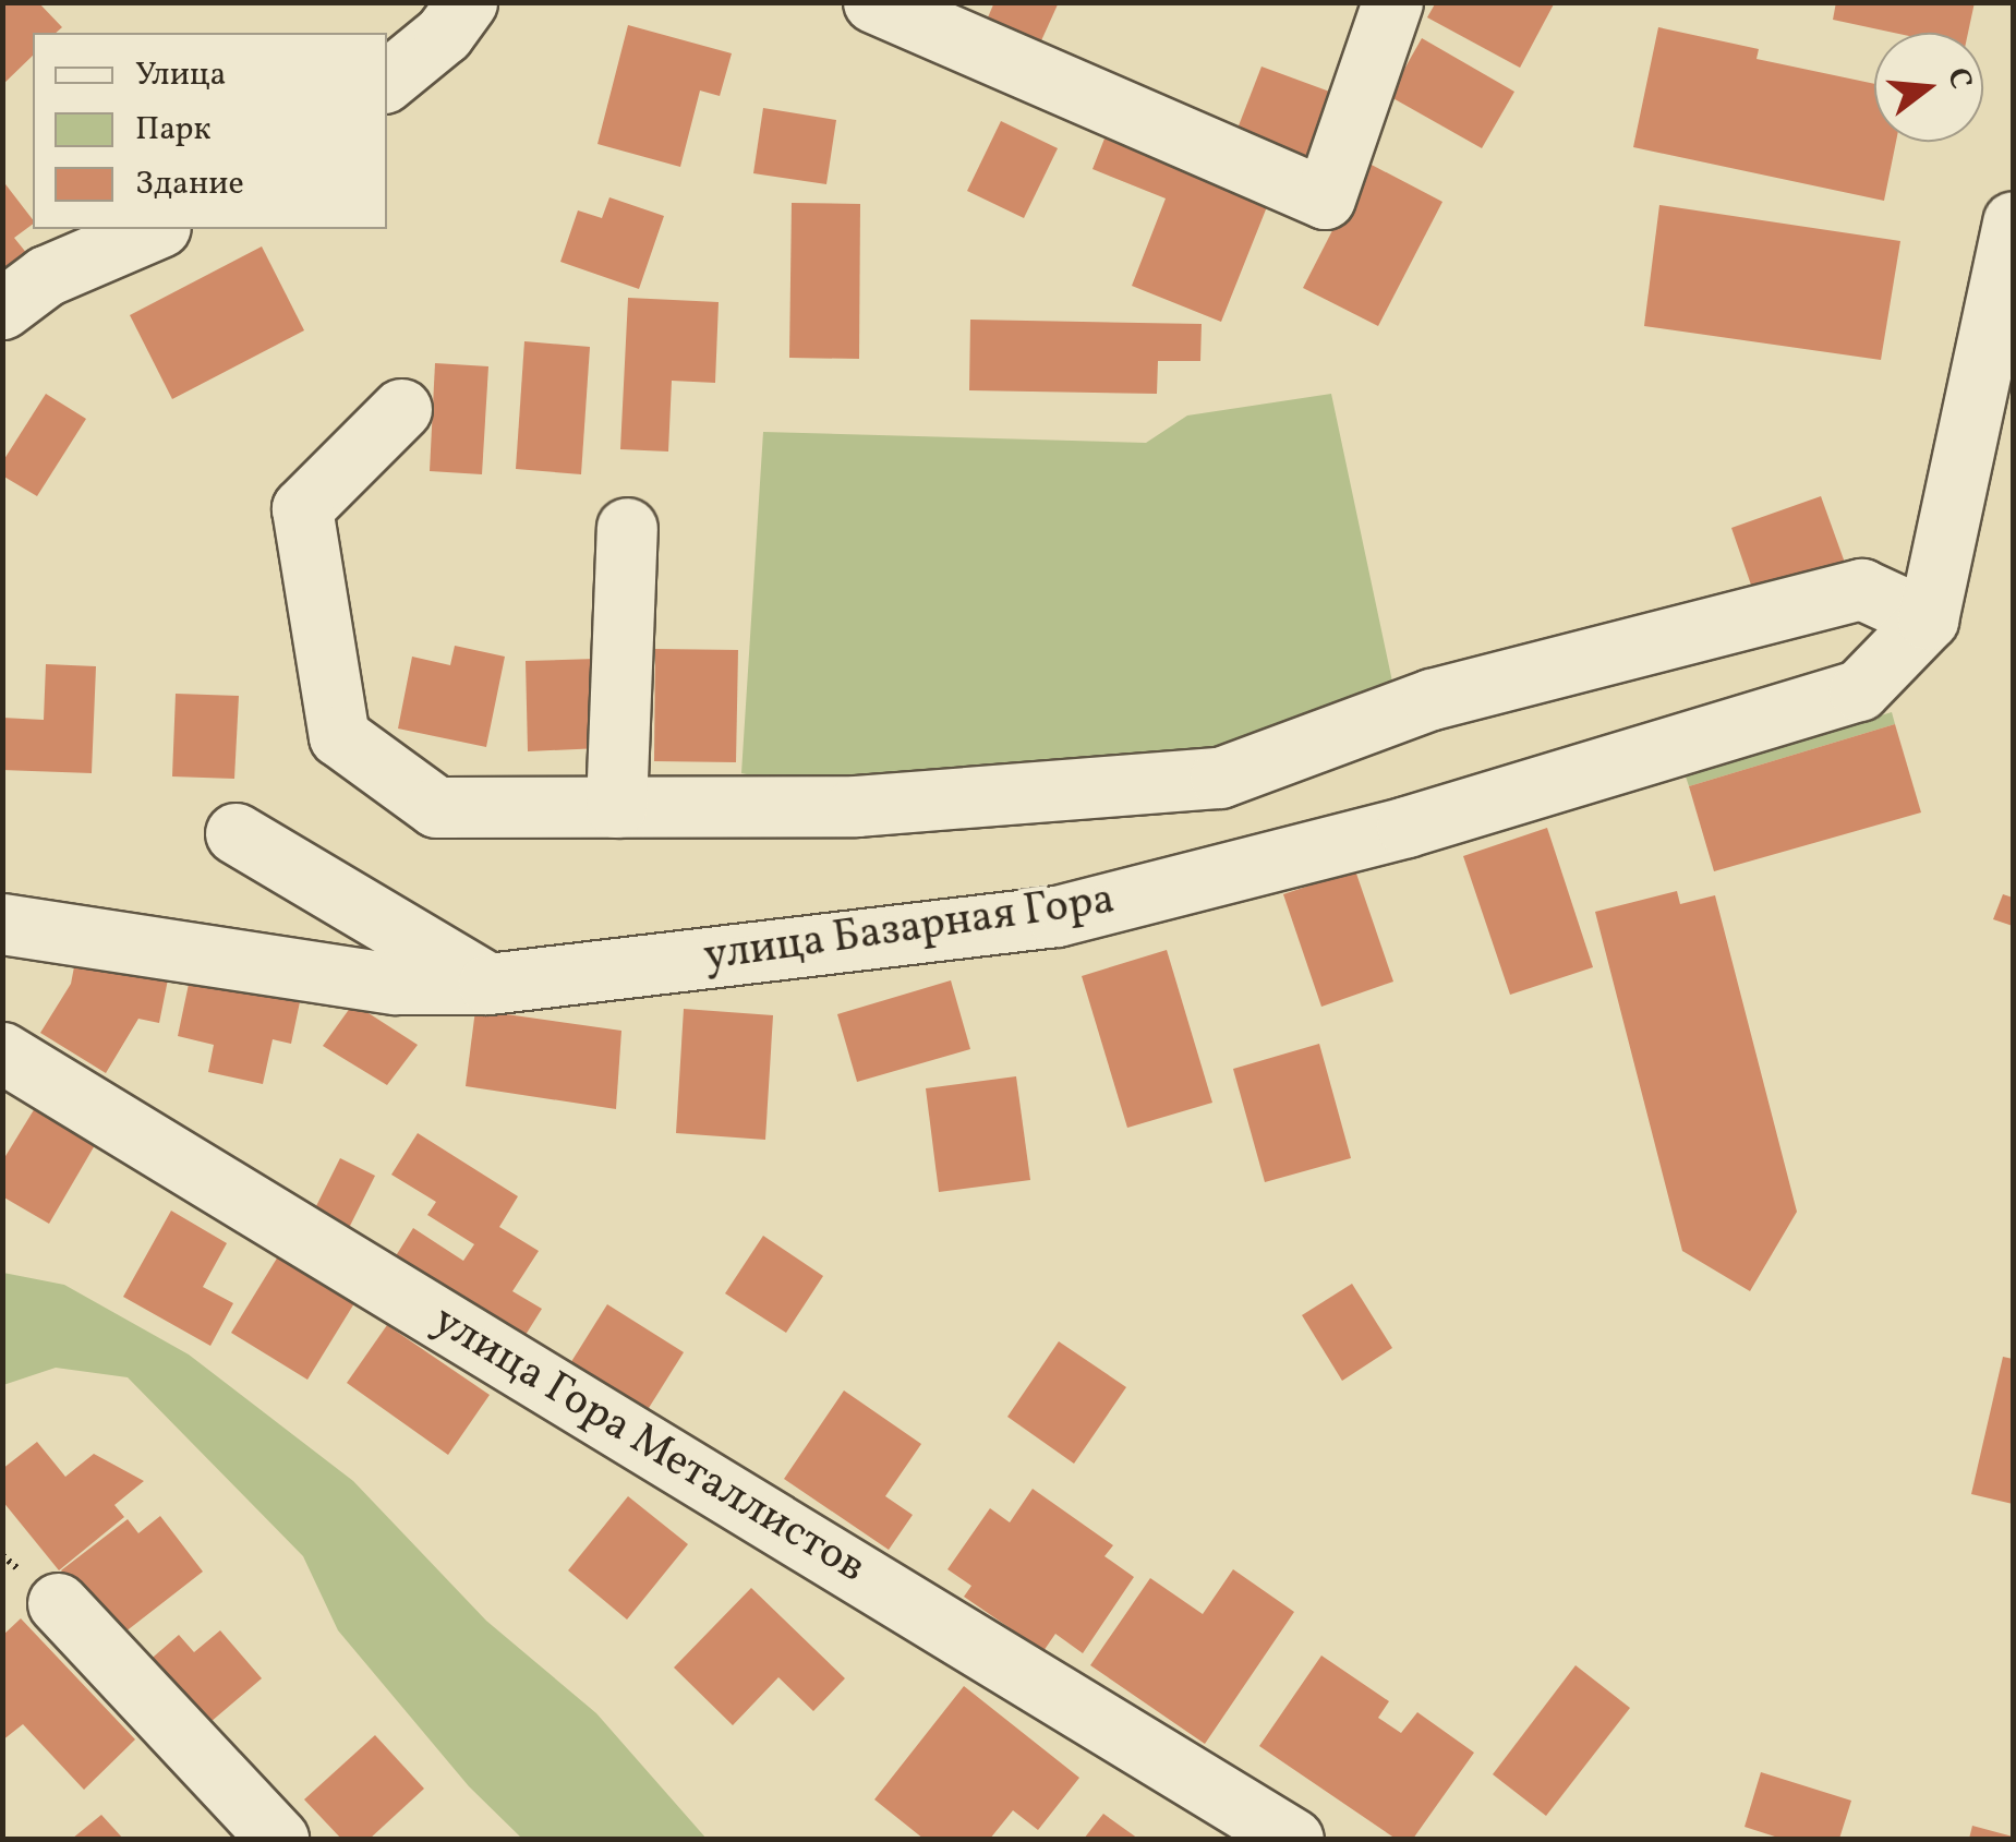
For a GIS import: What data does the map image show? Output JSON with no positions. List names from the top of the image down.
{
  "streets": {
    "street": ["улица Базарная Гора", "улица Гора Металлистов"]
  },
  "legend": ["Улица", "Парк", "Здание"],
  "north": "right"
}
